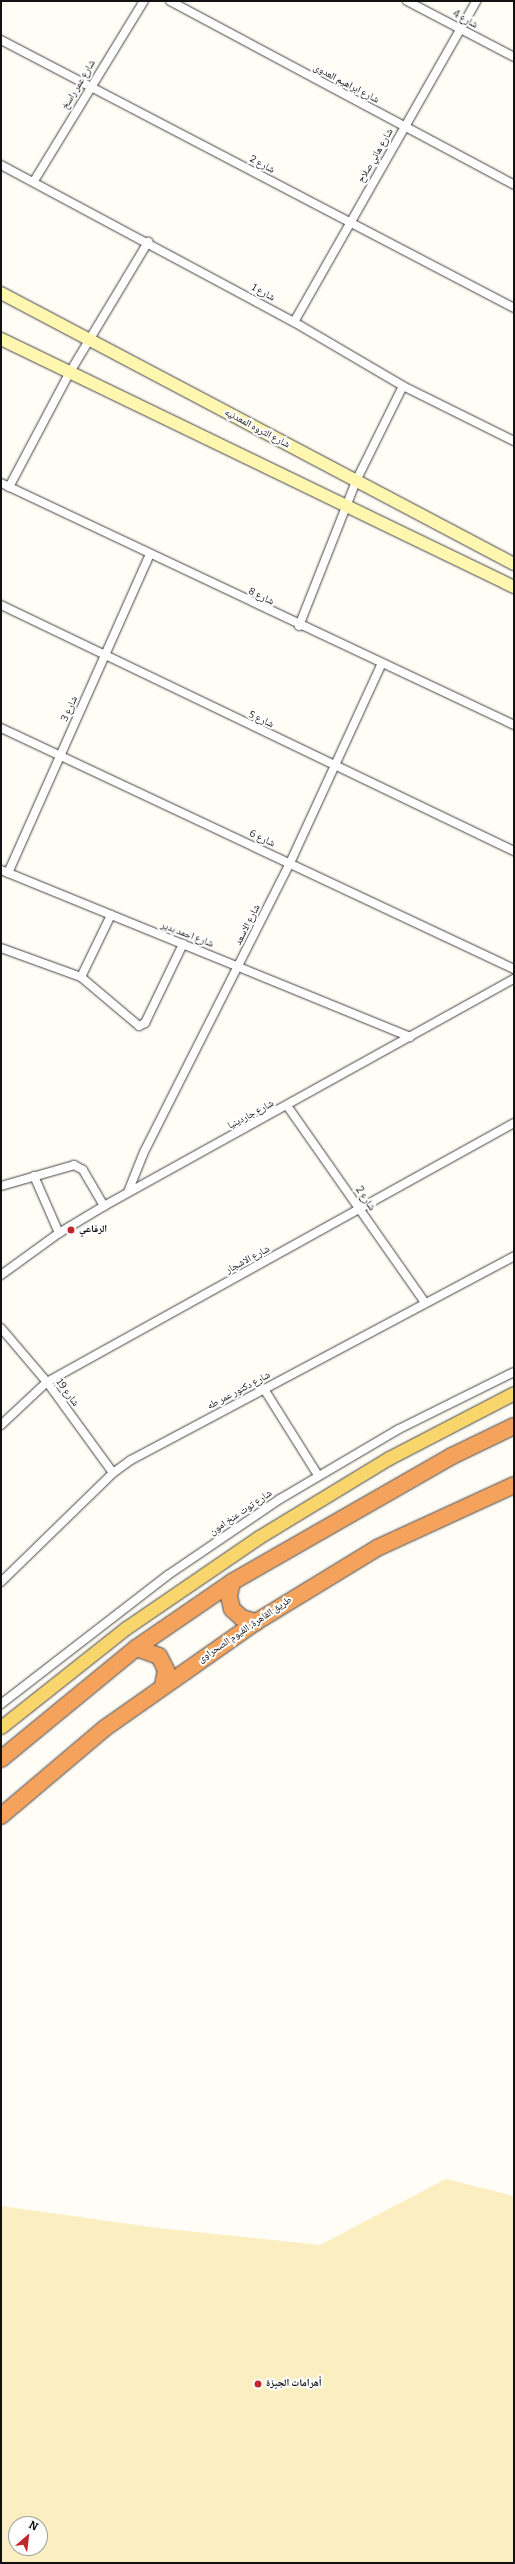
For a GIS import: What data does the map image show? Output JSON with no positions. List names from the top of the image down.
{
  "streets": {
    "highway": ["طريق القاهرة, الفيوم الصحراوى"],
    "street": [
      "شارع 4",
      "شارع ابراهيم العدوى",
      "شارع عمر راسخ",
      "شارع هاني صلاح",
      "شارع 2",
      "شارع 1",
      "شارع الثروه المعدنيه",
      "شارع 8",
      "شارع 3",
      "شارع 5",
      "شارع 6",
      "شارع الاسعد",
      "شارع احمد بدير",
      "شارع جاردينيا",
      "شارع الاشجار",
      "شارع دكتور عمر طه",
      "شارع 19",
      "شارع توت عنخ امون"
    ]
  },
  "crossings": [
    ["شارع 4", "شارع هاني صلاح"],
    ["شارع ابراهيم العدوى", "شارع هاني صلاح"],
    ["شارع عمر راسخ", "شارع 2"],
    ["شارع عمر راسخ", "شارع 1"],
    ["شارع هاني صلاح", "شارع 2"],
    ["شارع هاني صلاح", "شارع 1"],
    ["شارع 2", "شارع جاردينيا"],
    ["شارع 2", "شارع الاشجار"],
    ["شارع 2", "شارع دكتور عمر طه"],
    ["شارع 8", "شارع 3"],
    ["شارع 8", "شارع الاسعد"],
    ["شارع 3", "شارع 5"],
    ["شارع 3", "شارع 6"],
    ["شارع 3", "شارع احمد بدير"],
    ["شارع 5", "شارع الاسعد"],
    ["شارع 6", "شارع الاسعد"],
    ["شارع الاسعد", "شارع احمد بدير"],
    ["شارع الاسعد", "شارع جاردينيا"],
    ["شارع احمد بدير", "شارع جاردينيا"],
    ["شارع الاشجار", "شارع 19"],
    ["شارع دكتور عمر طه", "شارع 19"]
  ],
  "places": ["الرفاعي", "أهرامات الجيزة"],
  "north": "top right"
}
